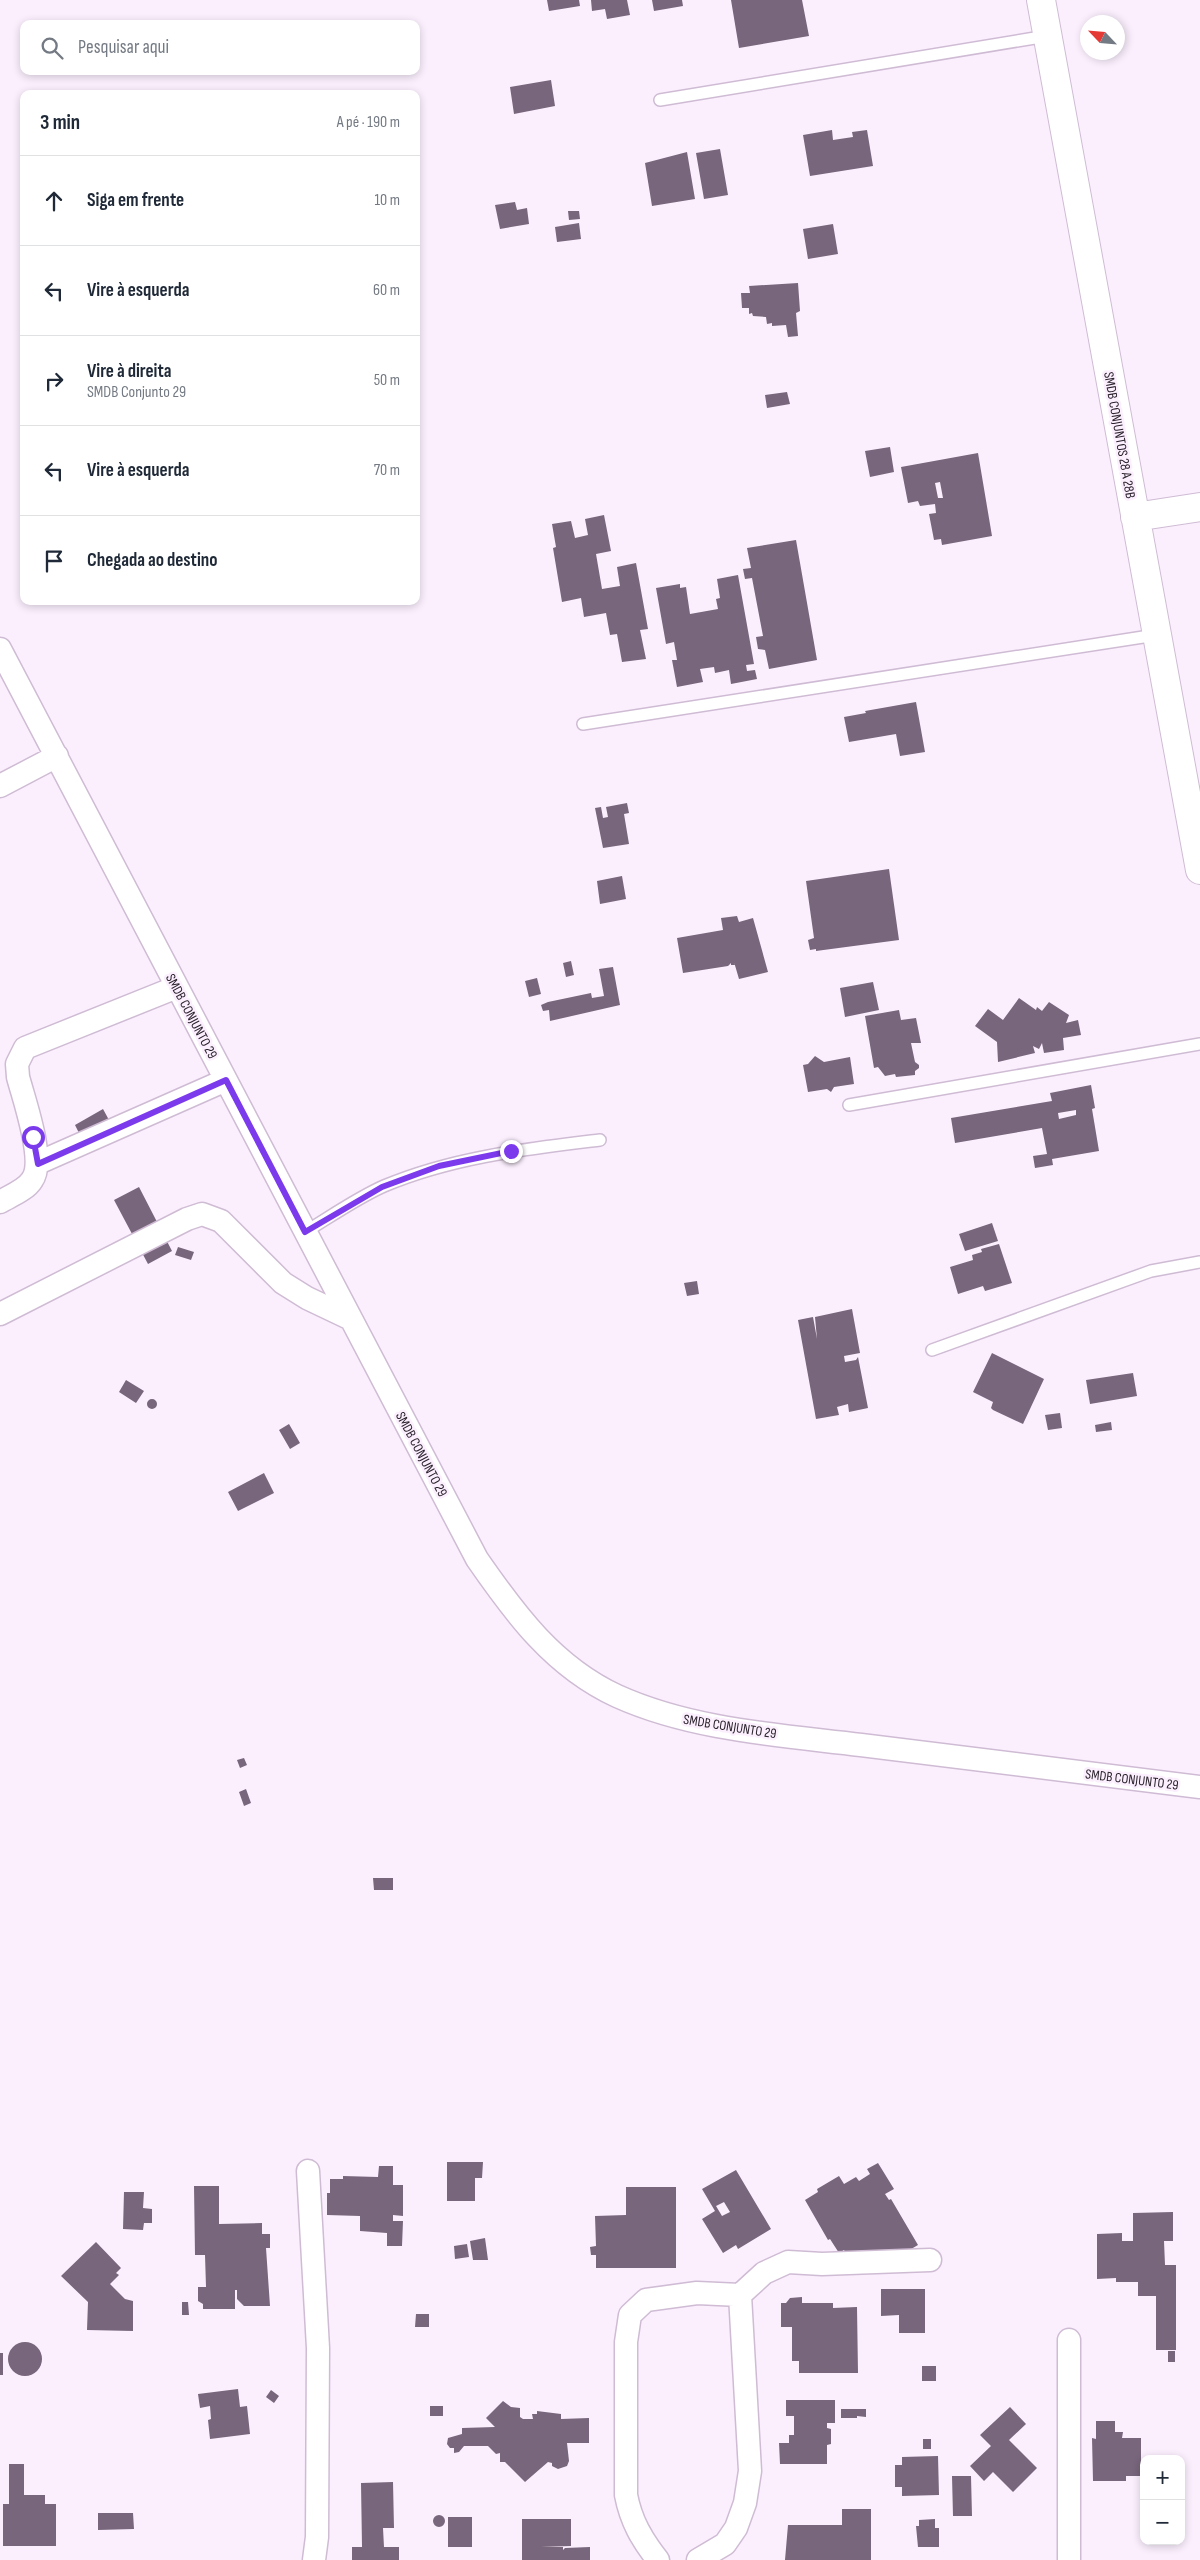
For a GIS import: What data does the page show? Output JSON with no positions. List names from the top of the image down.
{
  "streets": {
    "street": ["SMDB CONJUNTOS 28 A 28B", "SMDB CONJUNTO 29"]
  },
  "north": "top left",
  "page": {
    "search": "Pesquisar aqui",
    "heading": ["3 min", "A pé · 190 m"],
    "list": [
      ["Siga em frente", "10 m"],
      ["Vire à esquerda", "60 m"],
      ["Vire à direita", "SMDB Conjunto 29", "50 m"],
      ["Vire à esquerda", "70 m"],
      "Chegada ao destino"
    ],
    "map_buttons": ["+", "−"]
  }
}
